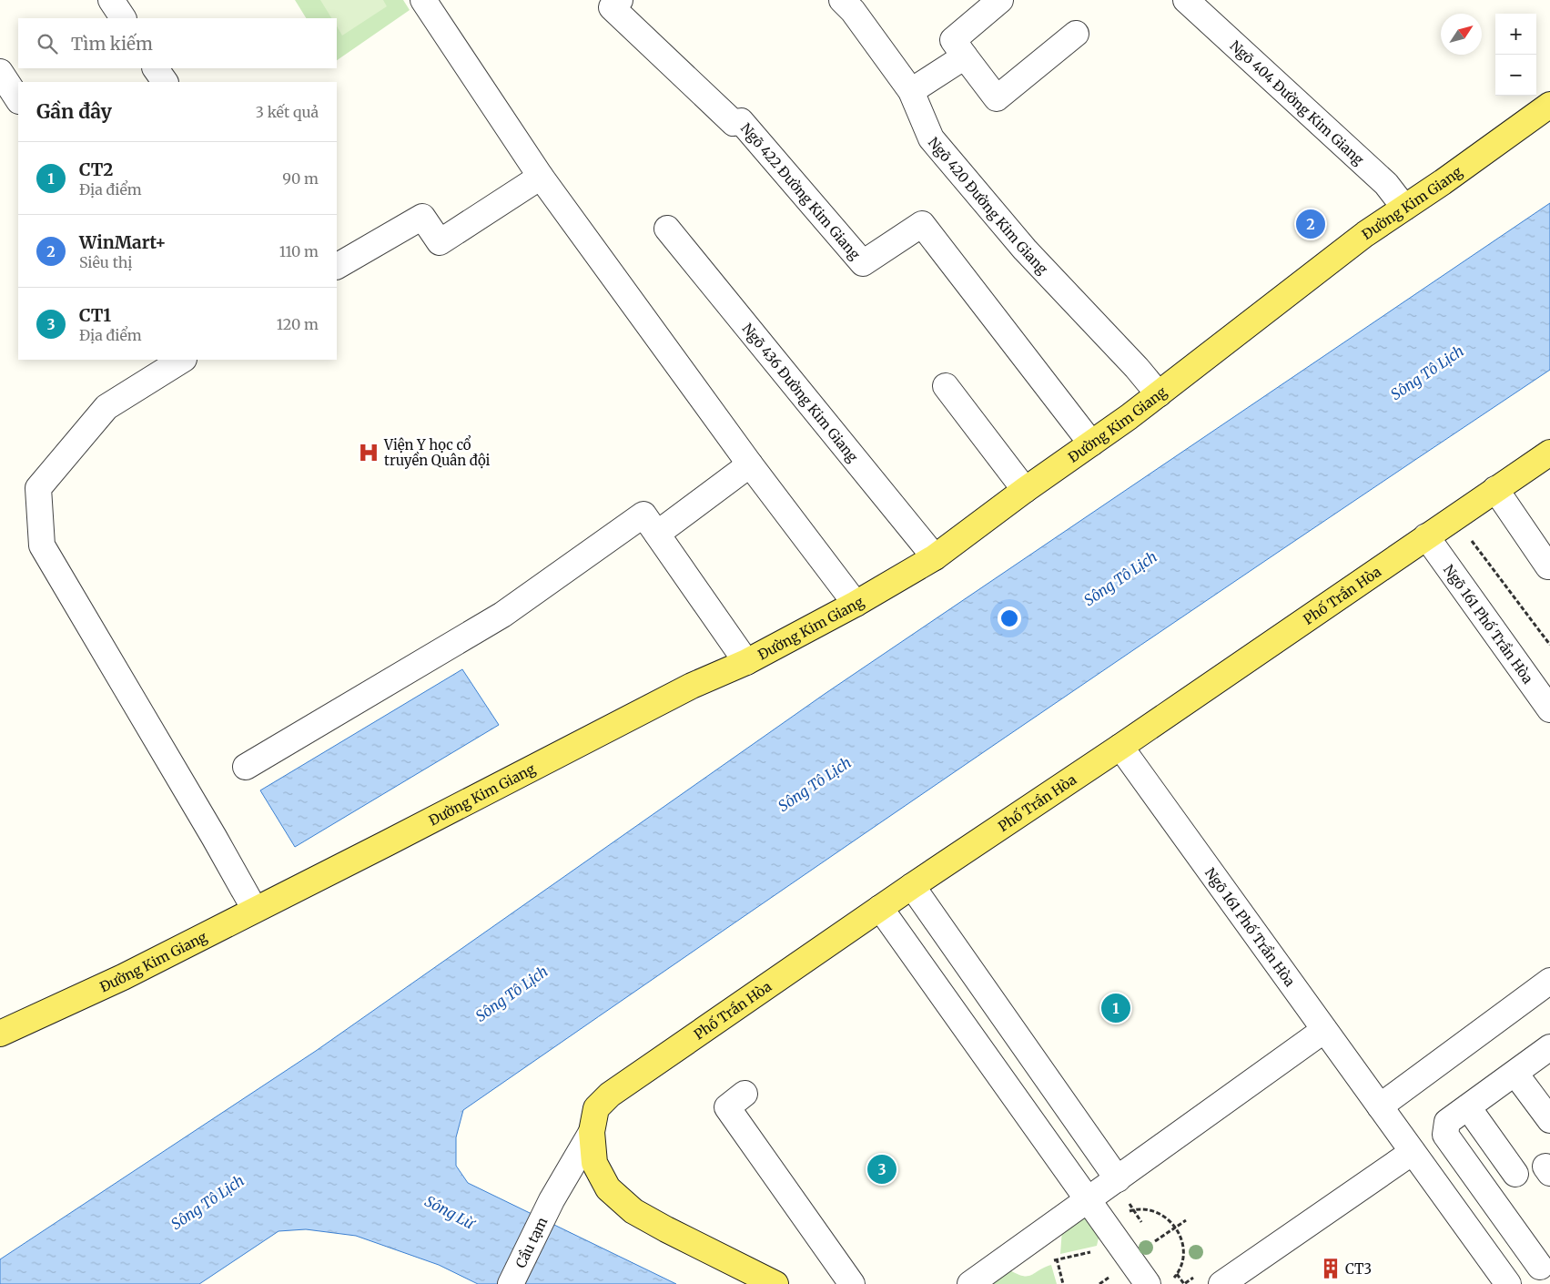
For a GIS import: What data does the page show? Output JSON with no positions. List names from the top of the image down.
{
  "streets": {
    "main road": ["Đường Kim Giang", "Phố Trần Hòa"],
    "street": [
      "Ngõ 404 Đường Kim Giang",
      "Ngõ 422 Đường Kim Giang",
      "Ngõ 420 Đường Kim Giang",
      "Ngõ 436 Đường Kim Giang",
      "Ngõ 161 Phố Trần Hòa",
      "Cầu tạm"
    ]
  },
  "crossings": [
    ["Ngõ 404 Đường Kim Giang", "Đường Kim Giang"],
    ["Ngõ 422 Đường Kim Giang", "Đường Kim Giang"],
    ["Đường Kim Giang", "Ngõ 420 Đường Kim Giang"],
    ["Đường Kim Giang", "Ngõ 436 Đường Kim Giang"],
    ["Phố Trần Hòa", "Ngõ 161 Phố Trần Hòa"],
    ["Phố Trần Hòa", "Cầu tạm"]
  ],
  "water": ["Sông Tô Lịch", "Sông Lừ"],
  "places": {
    "hospital": ["Viện Y học cổ truyền Quân đội"],
    "building": ["CT3"]
  },
  "north": "top right",
  "page": {
    "map_buttons": ["+", "−"],
    "search": "Tìm kiếm",
    "heading": ["Gần đây", "3 kết quả"],
    "list": [
      {
        "mark": "1",
        "name": "CT2",
        "note": "Địa điểm",
        "value": "90 m"
      },
      {
        "mark": "2",
        "name": "WinMart+",
        "note": "Siêu thị",
        "value": "110 m"
      },
      {
        "mark": "3",
        "name": "CT1",
        "note": "Địa điểm",
        "value": "120 m"
      }
    ],
    "pins": ["2", "1", "3"]
  }
}
